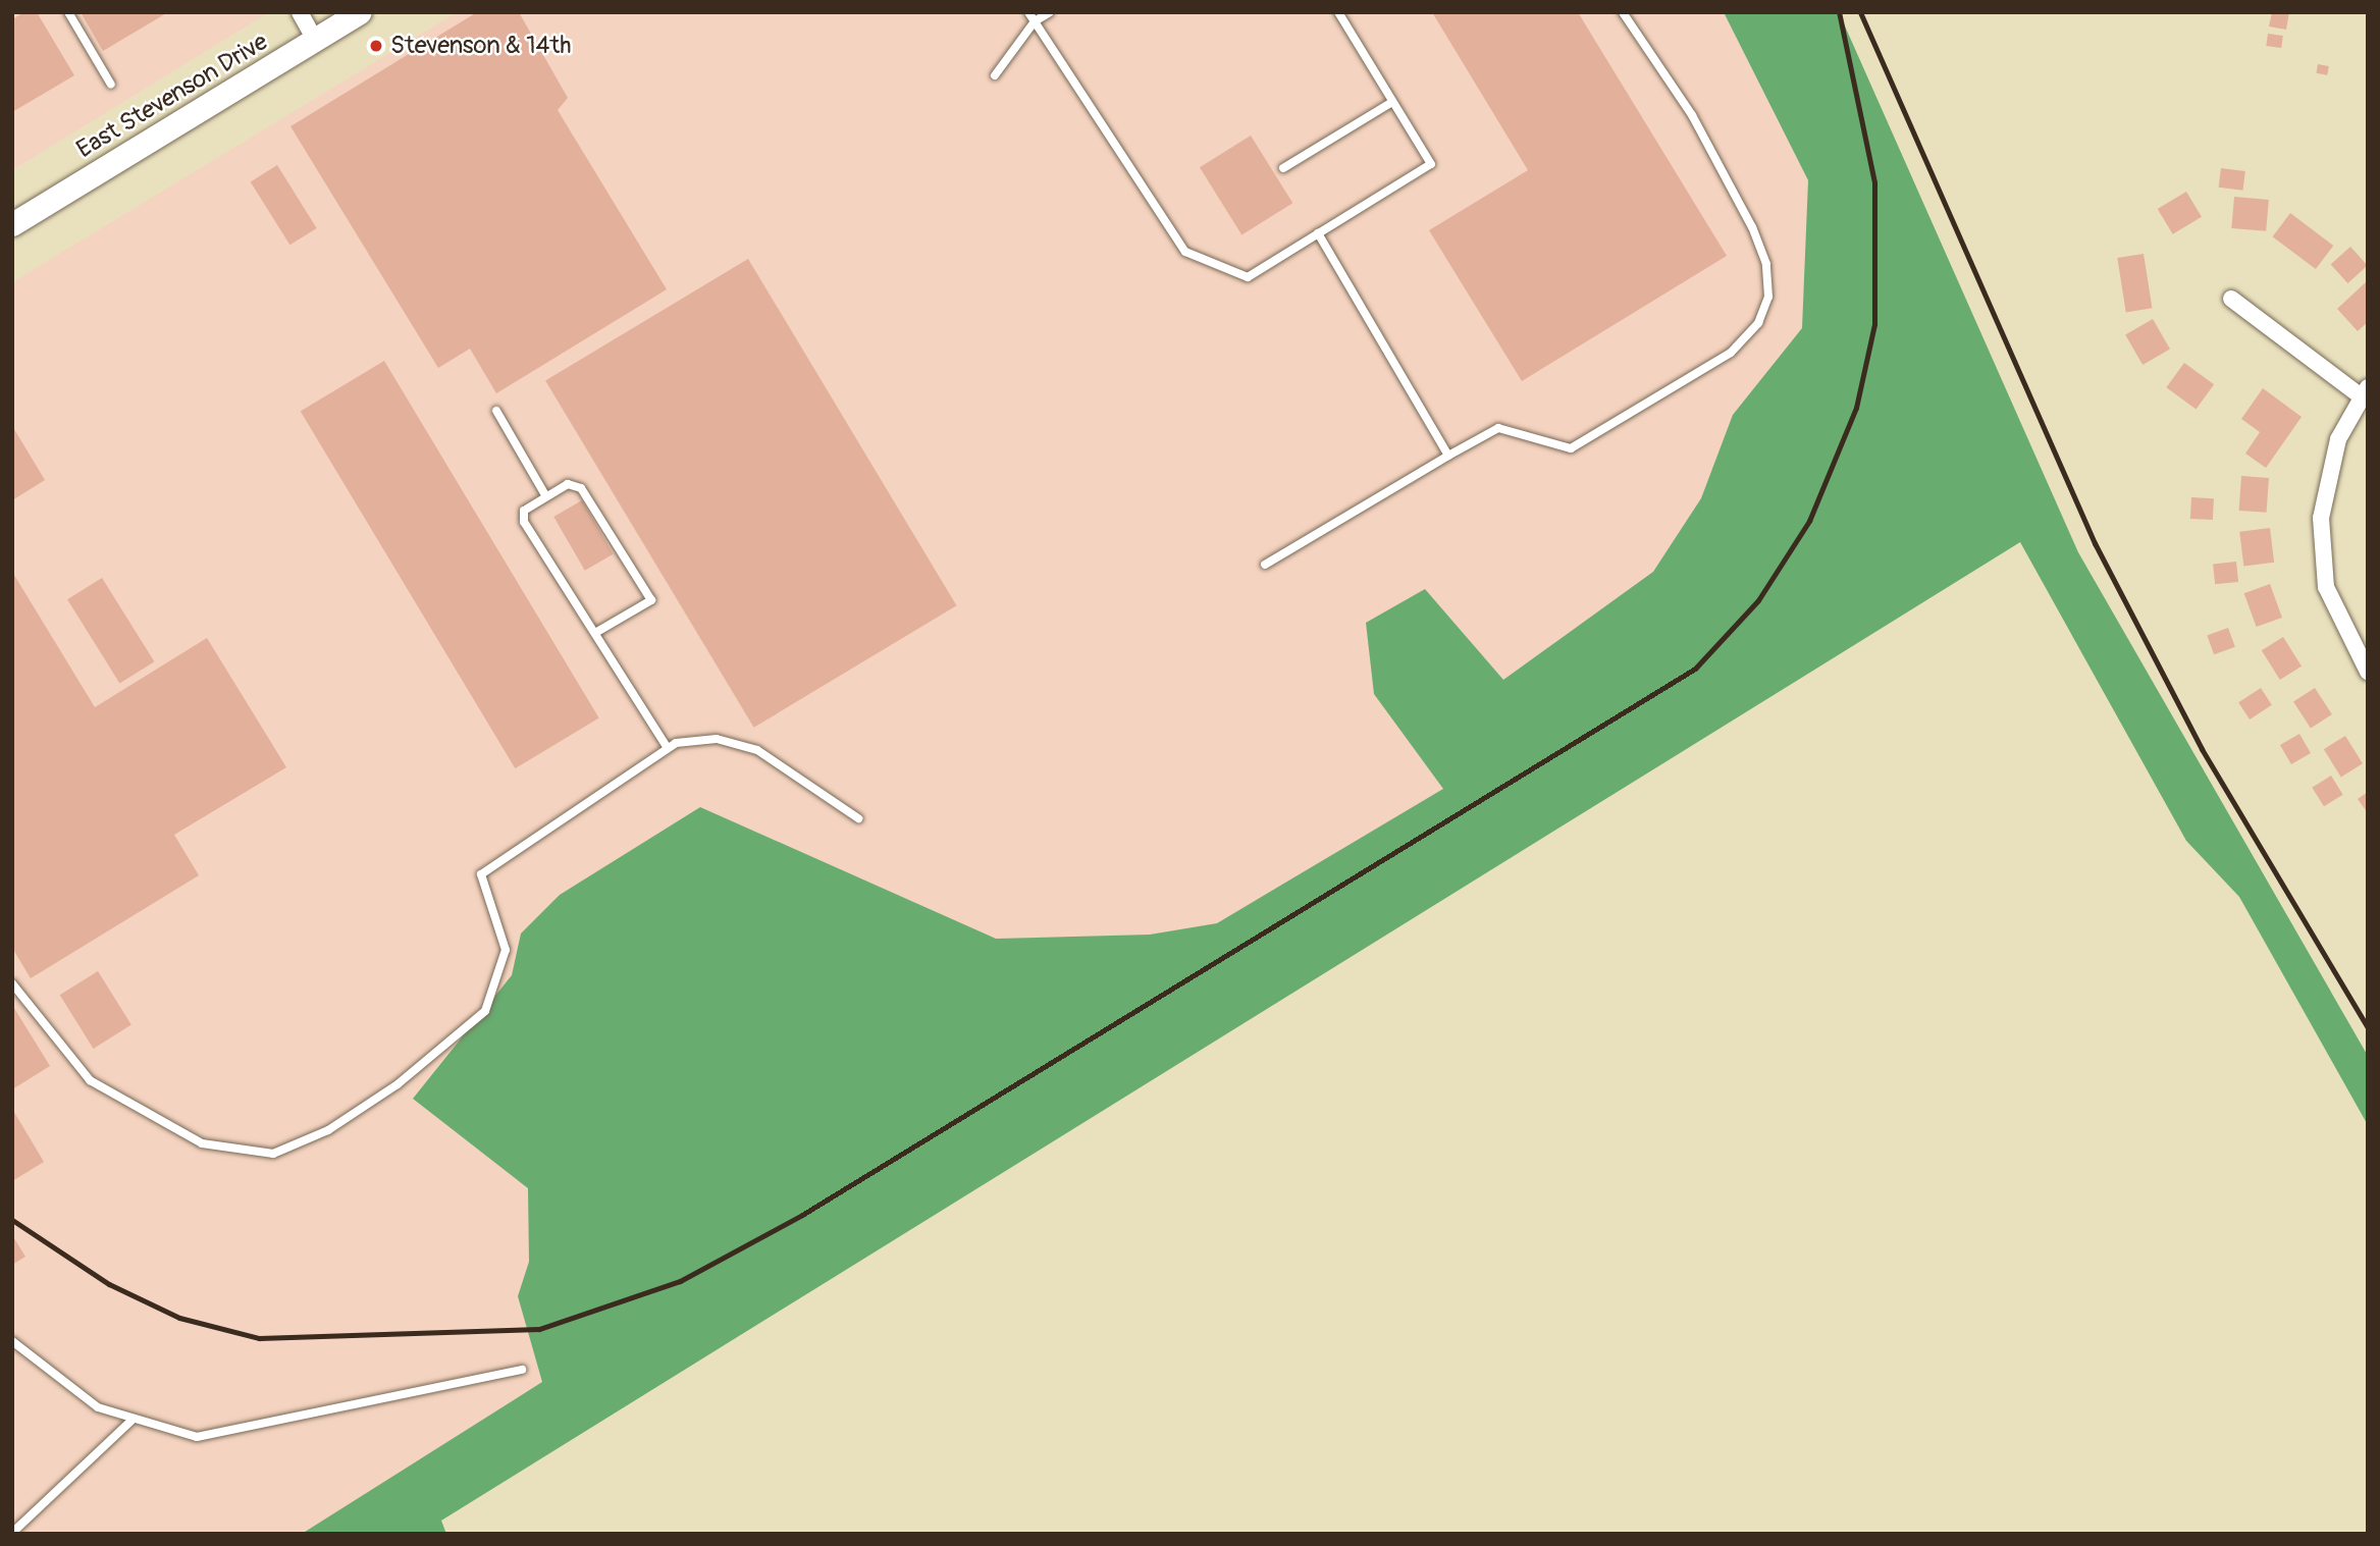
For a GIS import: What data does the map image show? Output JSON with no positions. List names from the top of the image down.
{
  "streets": {
    "main road": ["East Stevenson Drive"]
  },
  "places": ["Stevenson & 14th"]
}
